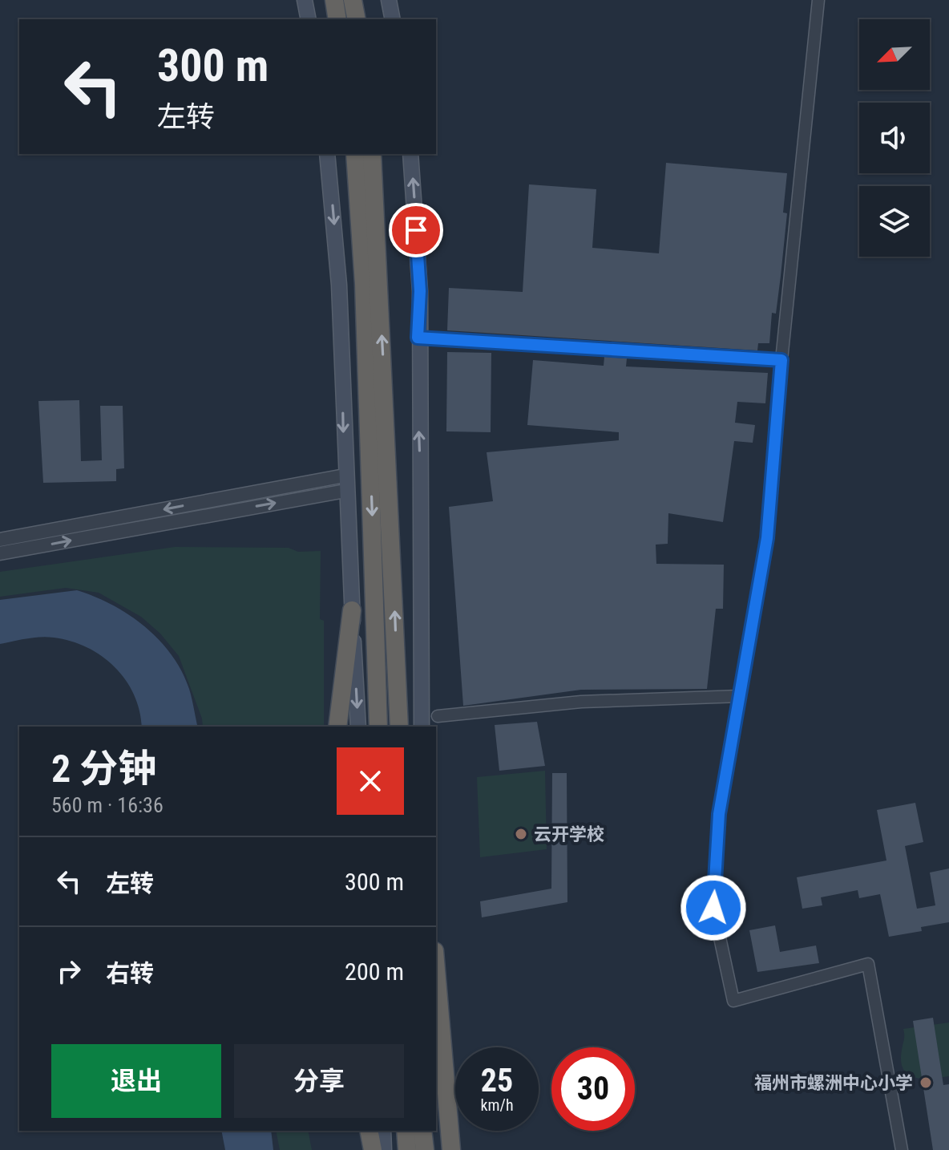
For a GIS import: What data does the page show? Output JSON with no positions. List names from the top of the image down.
{
  "places": ["云开学校", "福州市螺洲中心小学"],
  "north": "bottom left",
  "page": {
    "turn": ["300 m", "左转"],
    "heading": ["2 分钟", "560 m · 16:36"],
    "list": [
      {
        "name": "左转",
        "value": "300 m"
      },
      {
        "name": "右转",
        "value": "200 m"
      }
    ],
    "buttons": ["退出", "分享"],
    "speed": "25 km/h",
    "limit": "30"
  }
}
